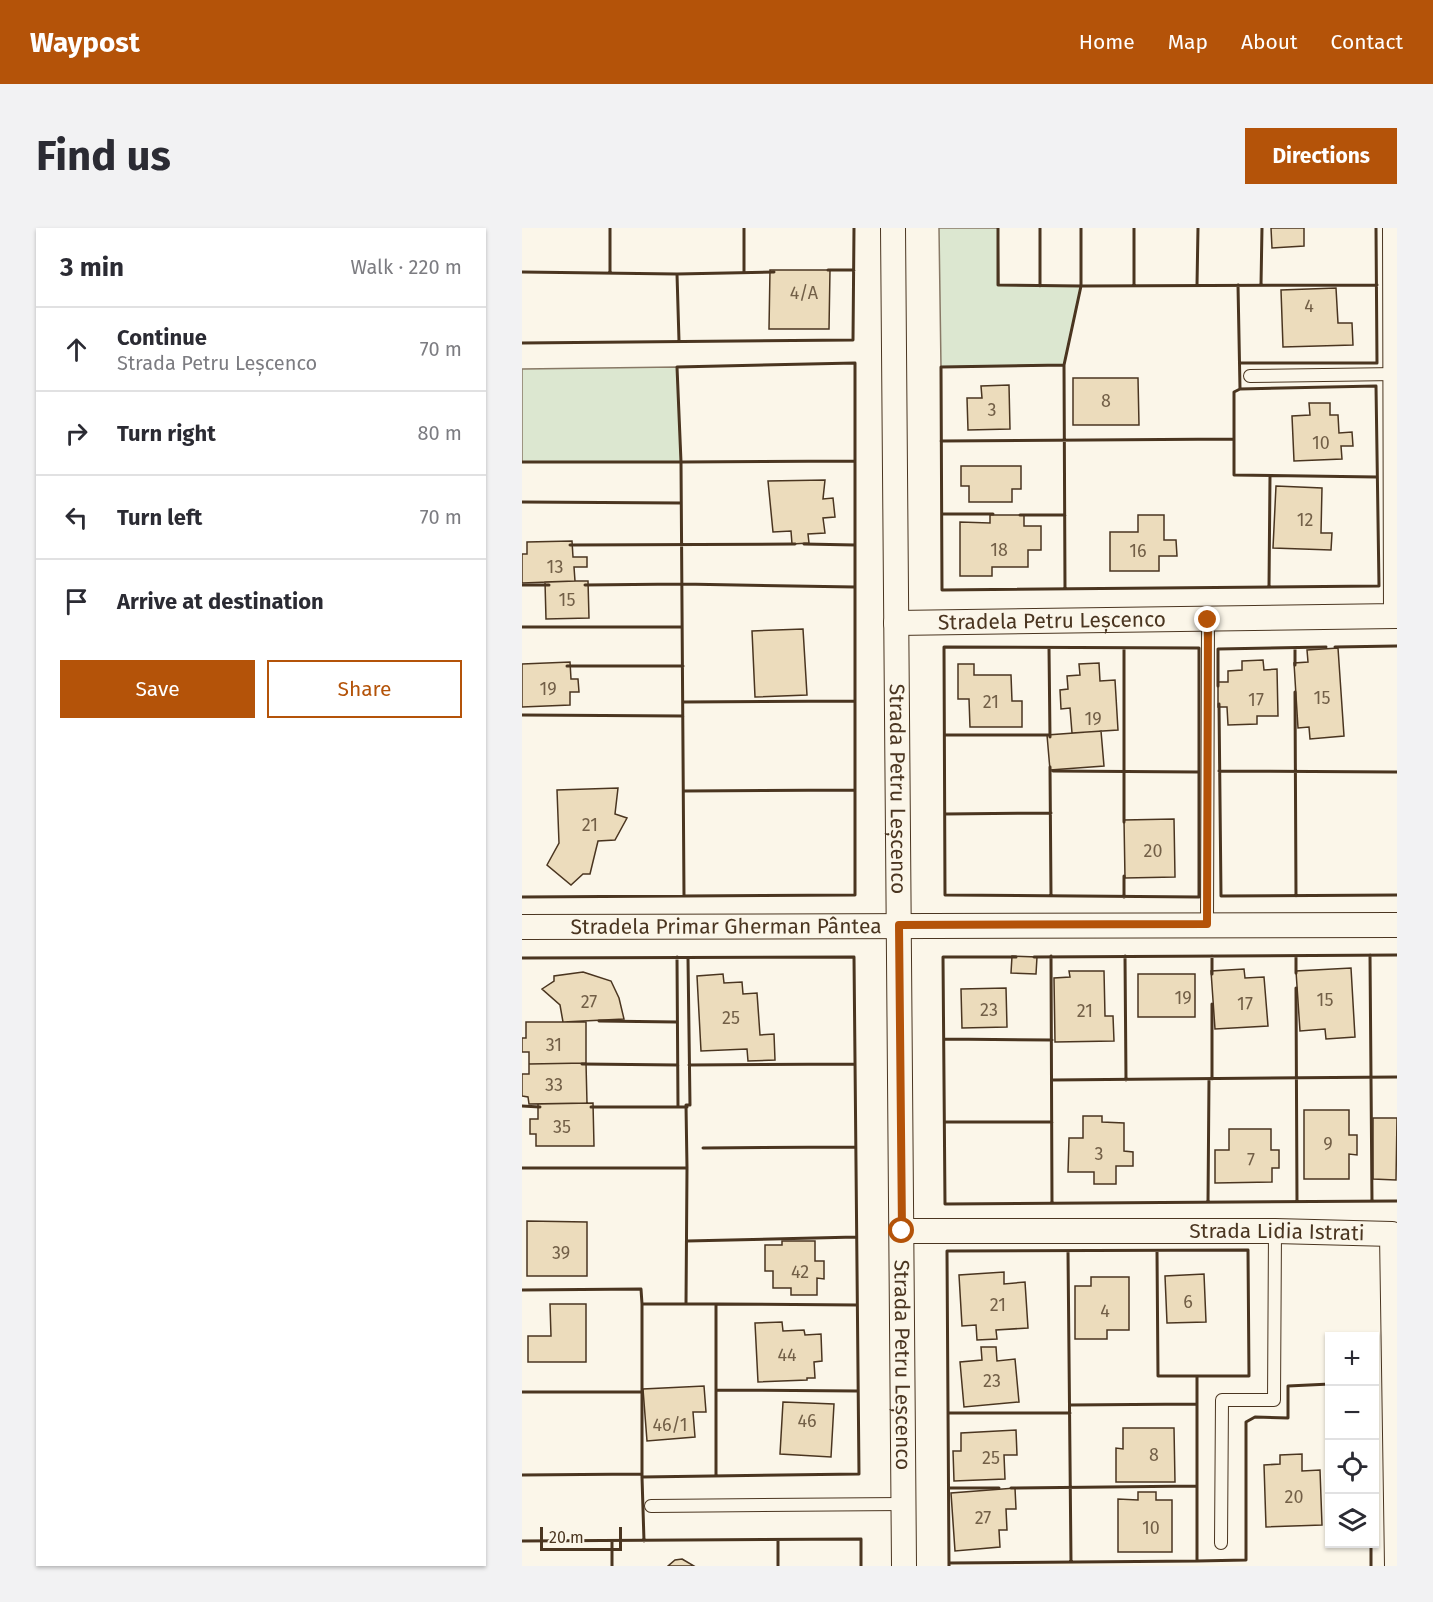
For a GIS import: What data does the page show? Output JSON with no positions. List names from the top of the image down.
{
  "streets": {
    "street": [
      "Stradela Petru Leșcenco",
      "Strada Petru Leșcenco",
      "Stradela Primar Gherman Pântea",
      "Strada Lidia Istrati"
    ]
  },
  "crossings": [
    ["Stradela Petru Leșcenco", "Strada Petru Leșcenco"],
    ["Strada Petru Leșcenco", "Stradela Primar Gherman Pântea"],
    ["Strada Petru Leșcenco", "Strada Lidia Istrati"]
  ],
  "house_numbers": [
    "4/A",
    "4",
    "8",
    "3",
    "10",
    "12",
    "18",
    "16",
    "13",
    "15",
    "19",
    "15",
    "17",
    "21",
    "19",
    "21",
    "20",
    "19",
    "15",
    "27",
    "17",
    "23",
    "21",
    "25",
    "31",
    "33",
    "35",
    "9",
    "3",
    "7",
    "39",
    "42",
    "6",
    "21",
    "4",
    "44",
    "23",
    "46",
    "46/1",
    "8",
    "25",
    "20",
    "27",
    "10"
  ],
  "scale_bar": "20 m",
  "page": {
    "header": "Waypost",
    "nav": [
      "Home",
      "Map",
      "About",
      "Contact"
    ],
    "buttons": [
      "Directions",
      ["Save", "Share"]
    ],
    "title": "Find us",
    "heading": ["3 min", "Walk · 220 m"],
    "list": [
      ["Continue", "Strada Petru Leșcenco", "70 m"],
      ["Turn right", "80 m"],
      ["Turn left", "70 m"],
      "Arrive at destination"
    ],
    "map_buttons": ["+", "−"],
    "scale": "20 m"
  }
}
